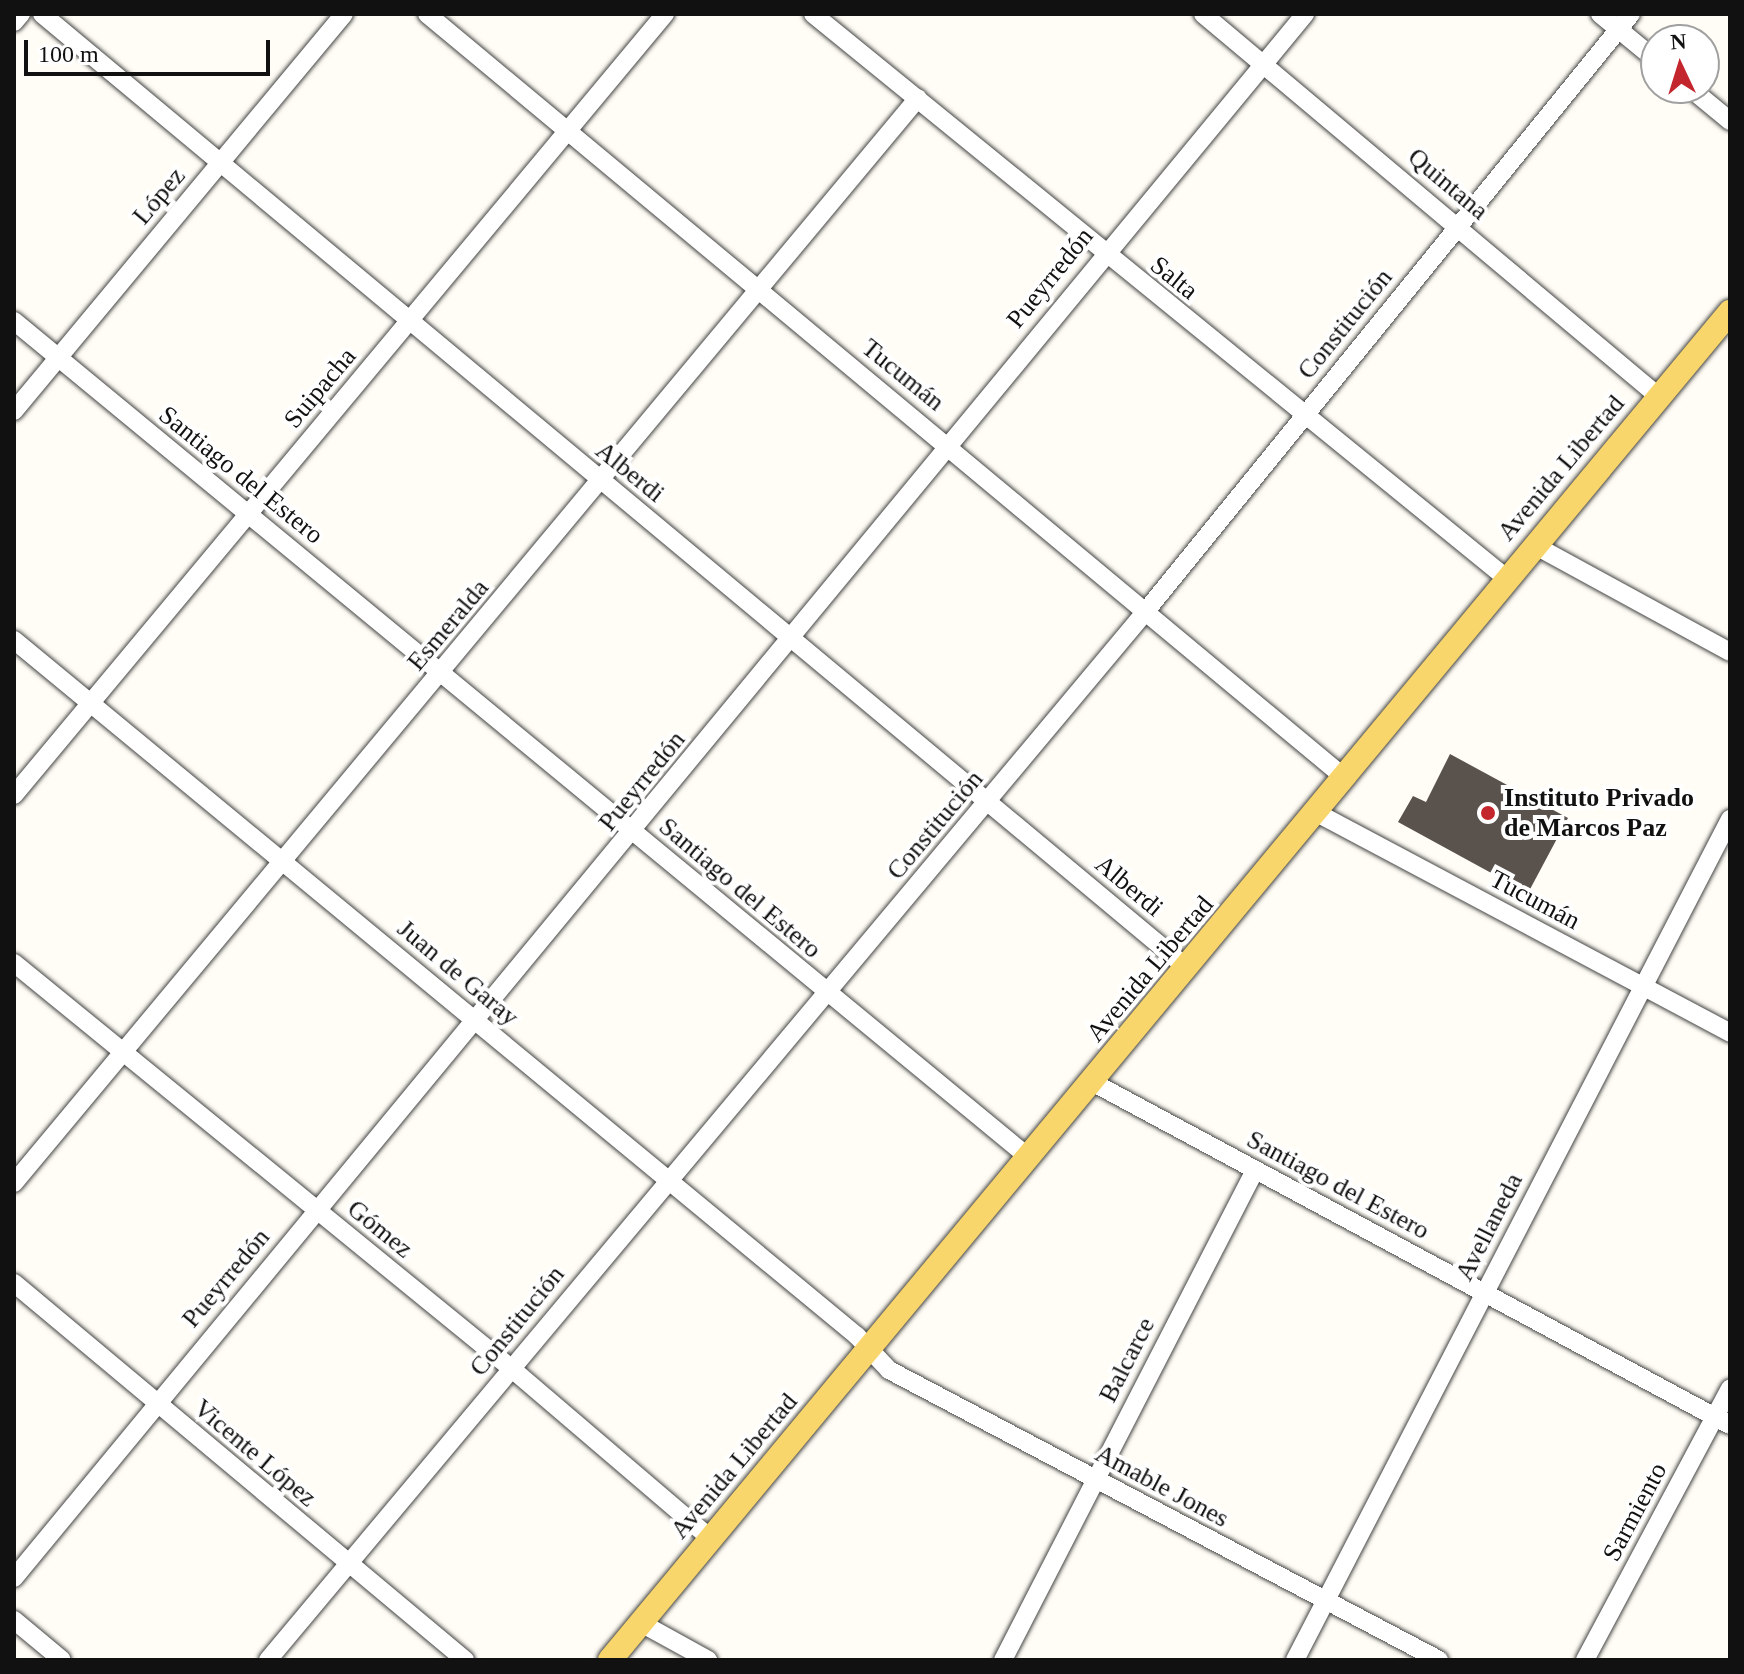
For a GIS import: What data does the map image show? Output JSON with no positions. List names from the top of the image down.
{
  "streets": {
    "main road": ["Avenida Libertad"],
    "street": [
      "Quintana",
      "López",
      "Pueyrredón",
      "Salta",
      "Constitución",
      "Tucumán",
      "Suipacha",
      "Alberdi",
      "Santiago del Estero",
      "Esmeralda",
      "Juan de Garay",
      "Avellaneda",
      "Gómez",
      "Balcarce",
      "Vicente López",
      "Amable Jones",
      "Sarmiento"
    ]
  },
  "crossings": [
    ["Quintana", "Pueyrredón"],
    ["Quintana", "Constitución"],
    ["Quintana", "Avenida Libertad"],
    ["López", "Alberdi"],
    ["López", "Santiago del Estero"],
    ["Pueyrredón", "Salta"],
    ["Pueyrredón", "Tucumán"],
    ["Pueyrredón", "Alberdi"],
    ["Pueyrredón", "Santiago del Estero"],
    ["Pueyrredón", "Juan de Garay"],
    ["Pueyrredón", "Gómez"],
    ["Pueyrredón", "Vicente López"],
    ["Salta", "Constitución"],
    ["Salta", "Avenida Libertad"],
    ["Salta", "Esmeralda"],
    ["Constitución", "Tucumán"],
    ["Constitución", "Alberdi"],
    ["Constitución", "Santiago del Estero"],
    ["Constitución", "Juan de Garay"],
    ["Constitución", "Gómez"],
    ["Constitución", "Vicente López"],
    ["Tucumán", "Suipacha"],
    ["Tucumán", "Avenida Libertad"],
    ["Tucumán", "Esmeralda"],
    ["Tucumán", "Avellaneda"],
    ["Suipacha", "Alberdi"],
    ["Suipacha", "Santiago del Estero"],
    ["Suipacha", "Juan de Garay"],
    ["Avenida Libertad", "Alberdi"],
    ["Avenida Libertad", "Santiago del Estero"],
    ["Avenida Libertad", "Juan de Garay"],
    ["Avenida Libertad", "Gómez"],
    ["Avenida Libertad", "Amable Jones"],
    ["Alberdi", "Esmeralda"],
    ["Santiago del Estero", "Esmeralda"],
    ["Santiago del Estero", "Avellaneda"],
    ["Santiago del Estero", "Balcarce"],
    ["Santiago del Estero", "Sarmiento"],
    ["Esmeralda", "Juan de Garay"],
    ["Esmeralda", "Gómez"],
    ["Juan de Garay", "Amable Jones"],
    ["Avellaneda", "Amable Jones"],
    ["Balcarce", "Amable Jones"]
  ],
  "places": ["Instituto Privado de Marcos Paz"],
  "scale_bar": "100 m",
  "north": "top"
}
